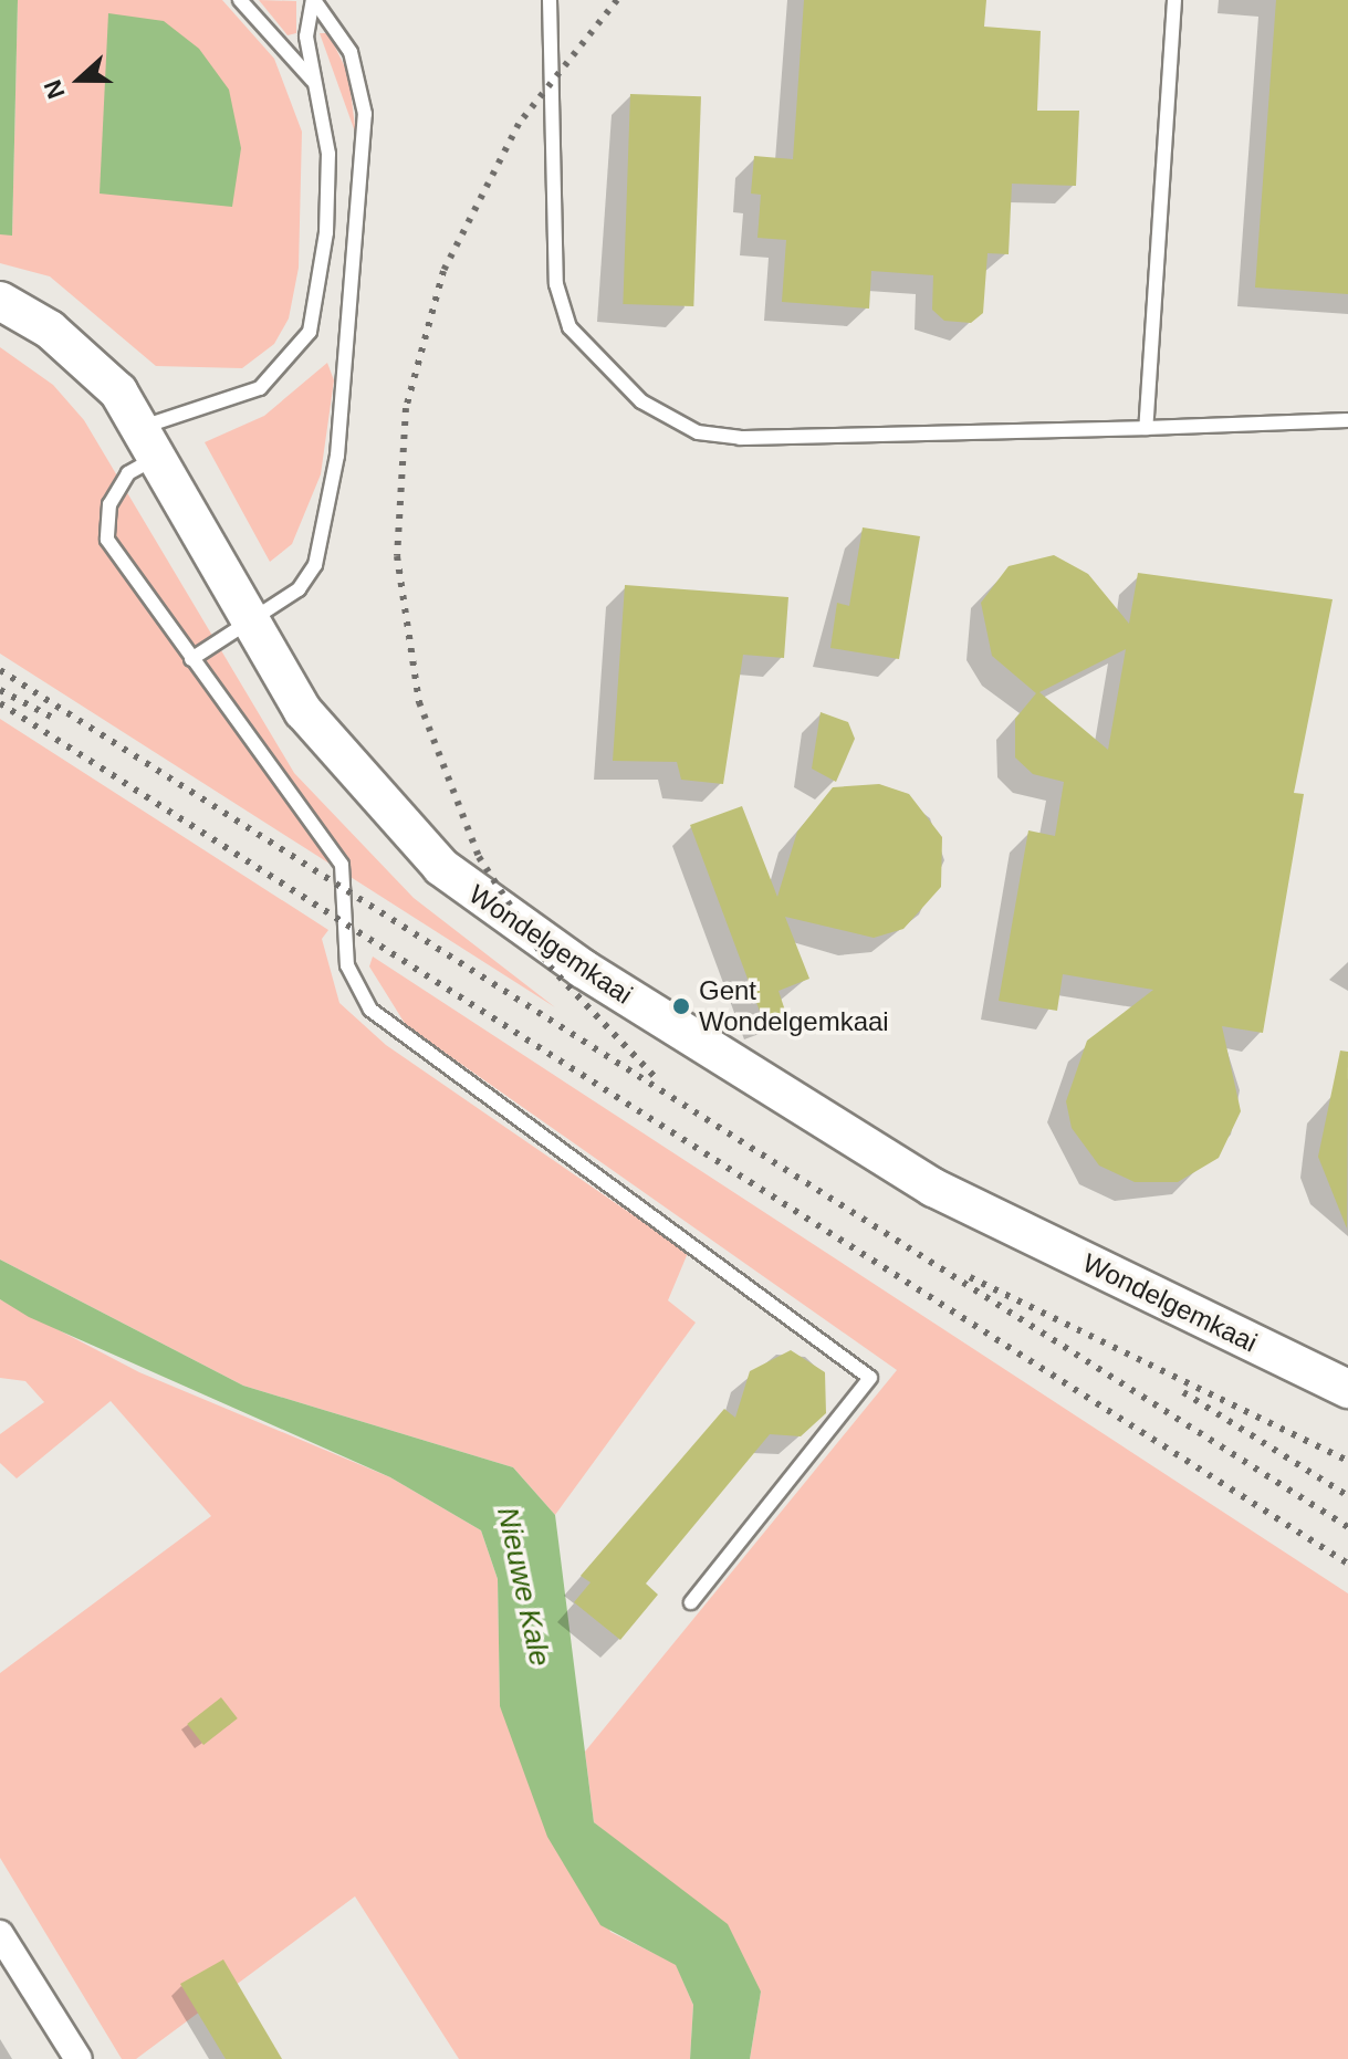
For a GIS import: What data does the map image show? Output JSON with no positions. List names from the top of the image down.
{
  "streets": {
    "main road": ["Wondelgemkaai"]
  },
  "water": ["Nieuwe Kale"],
  "places": ["Gent Wondelgemkaai"],
  "north": "left"
}
